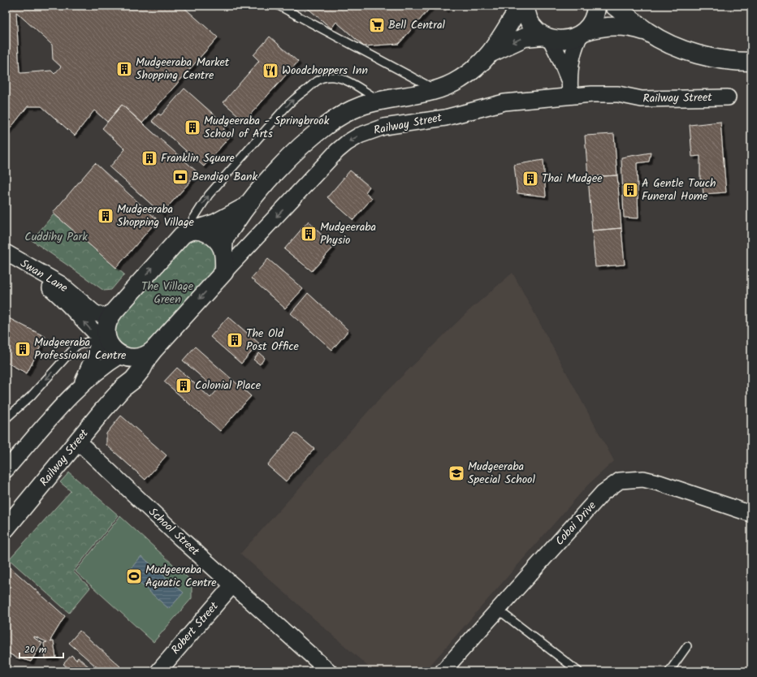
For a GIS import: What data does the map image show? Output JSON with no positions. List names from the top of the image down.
{
  "streets": {
    "street": [
      "Railway Street",
      "Swan Lane",
      "Cobai Drive",
      "School Street",
      "Robert Street"
    ]
  },
  "crossings": [
    ["Railway Street", "Swan Lane"],
    ["Railway Street", "School Street"],
    ["School Street", "Robert Street"]
  ],
  "parks": ["Cuddihy Park", "The Village Green"],
  "places": {
    "supermarket": ["Bell Central"],
    "building": [
      "Mudgeeraba Market Shopping Centre",
      "Mudgeeraba - Springbrook School of Arts",
      "Franklin Square",
      "Thai Mudgee",
      "A Gentle Touch Funeral Home",
      "Mudgeeraba Shopping Village",
      "Mudgeeraba Physio",
      "The Old Post Office",
      "Mudgeeraba Professional Centre",
      "Colonial Place"
    ],
    "restaurant": ["Woodchoppers Inn"],
    "bank": ["Bendigo Bank"],
    "school or university": ["Mudgeeraba Special School"],
    "sports": ["Mudgeeraba Aquatic Centre"]
  },
  "scale_bar": "20 m"
}
